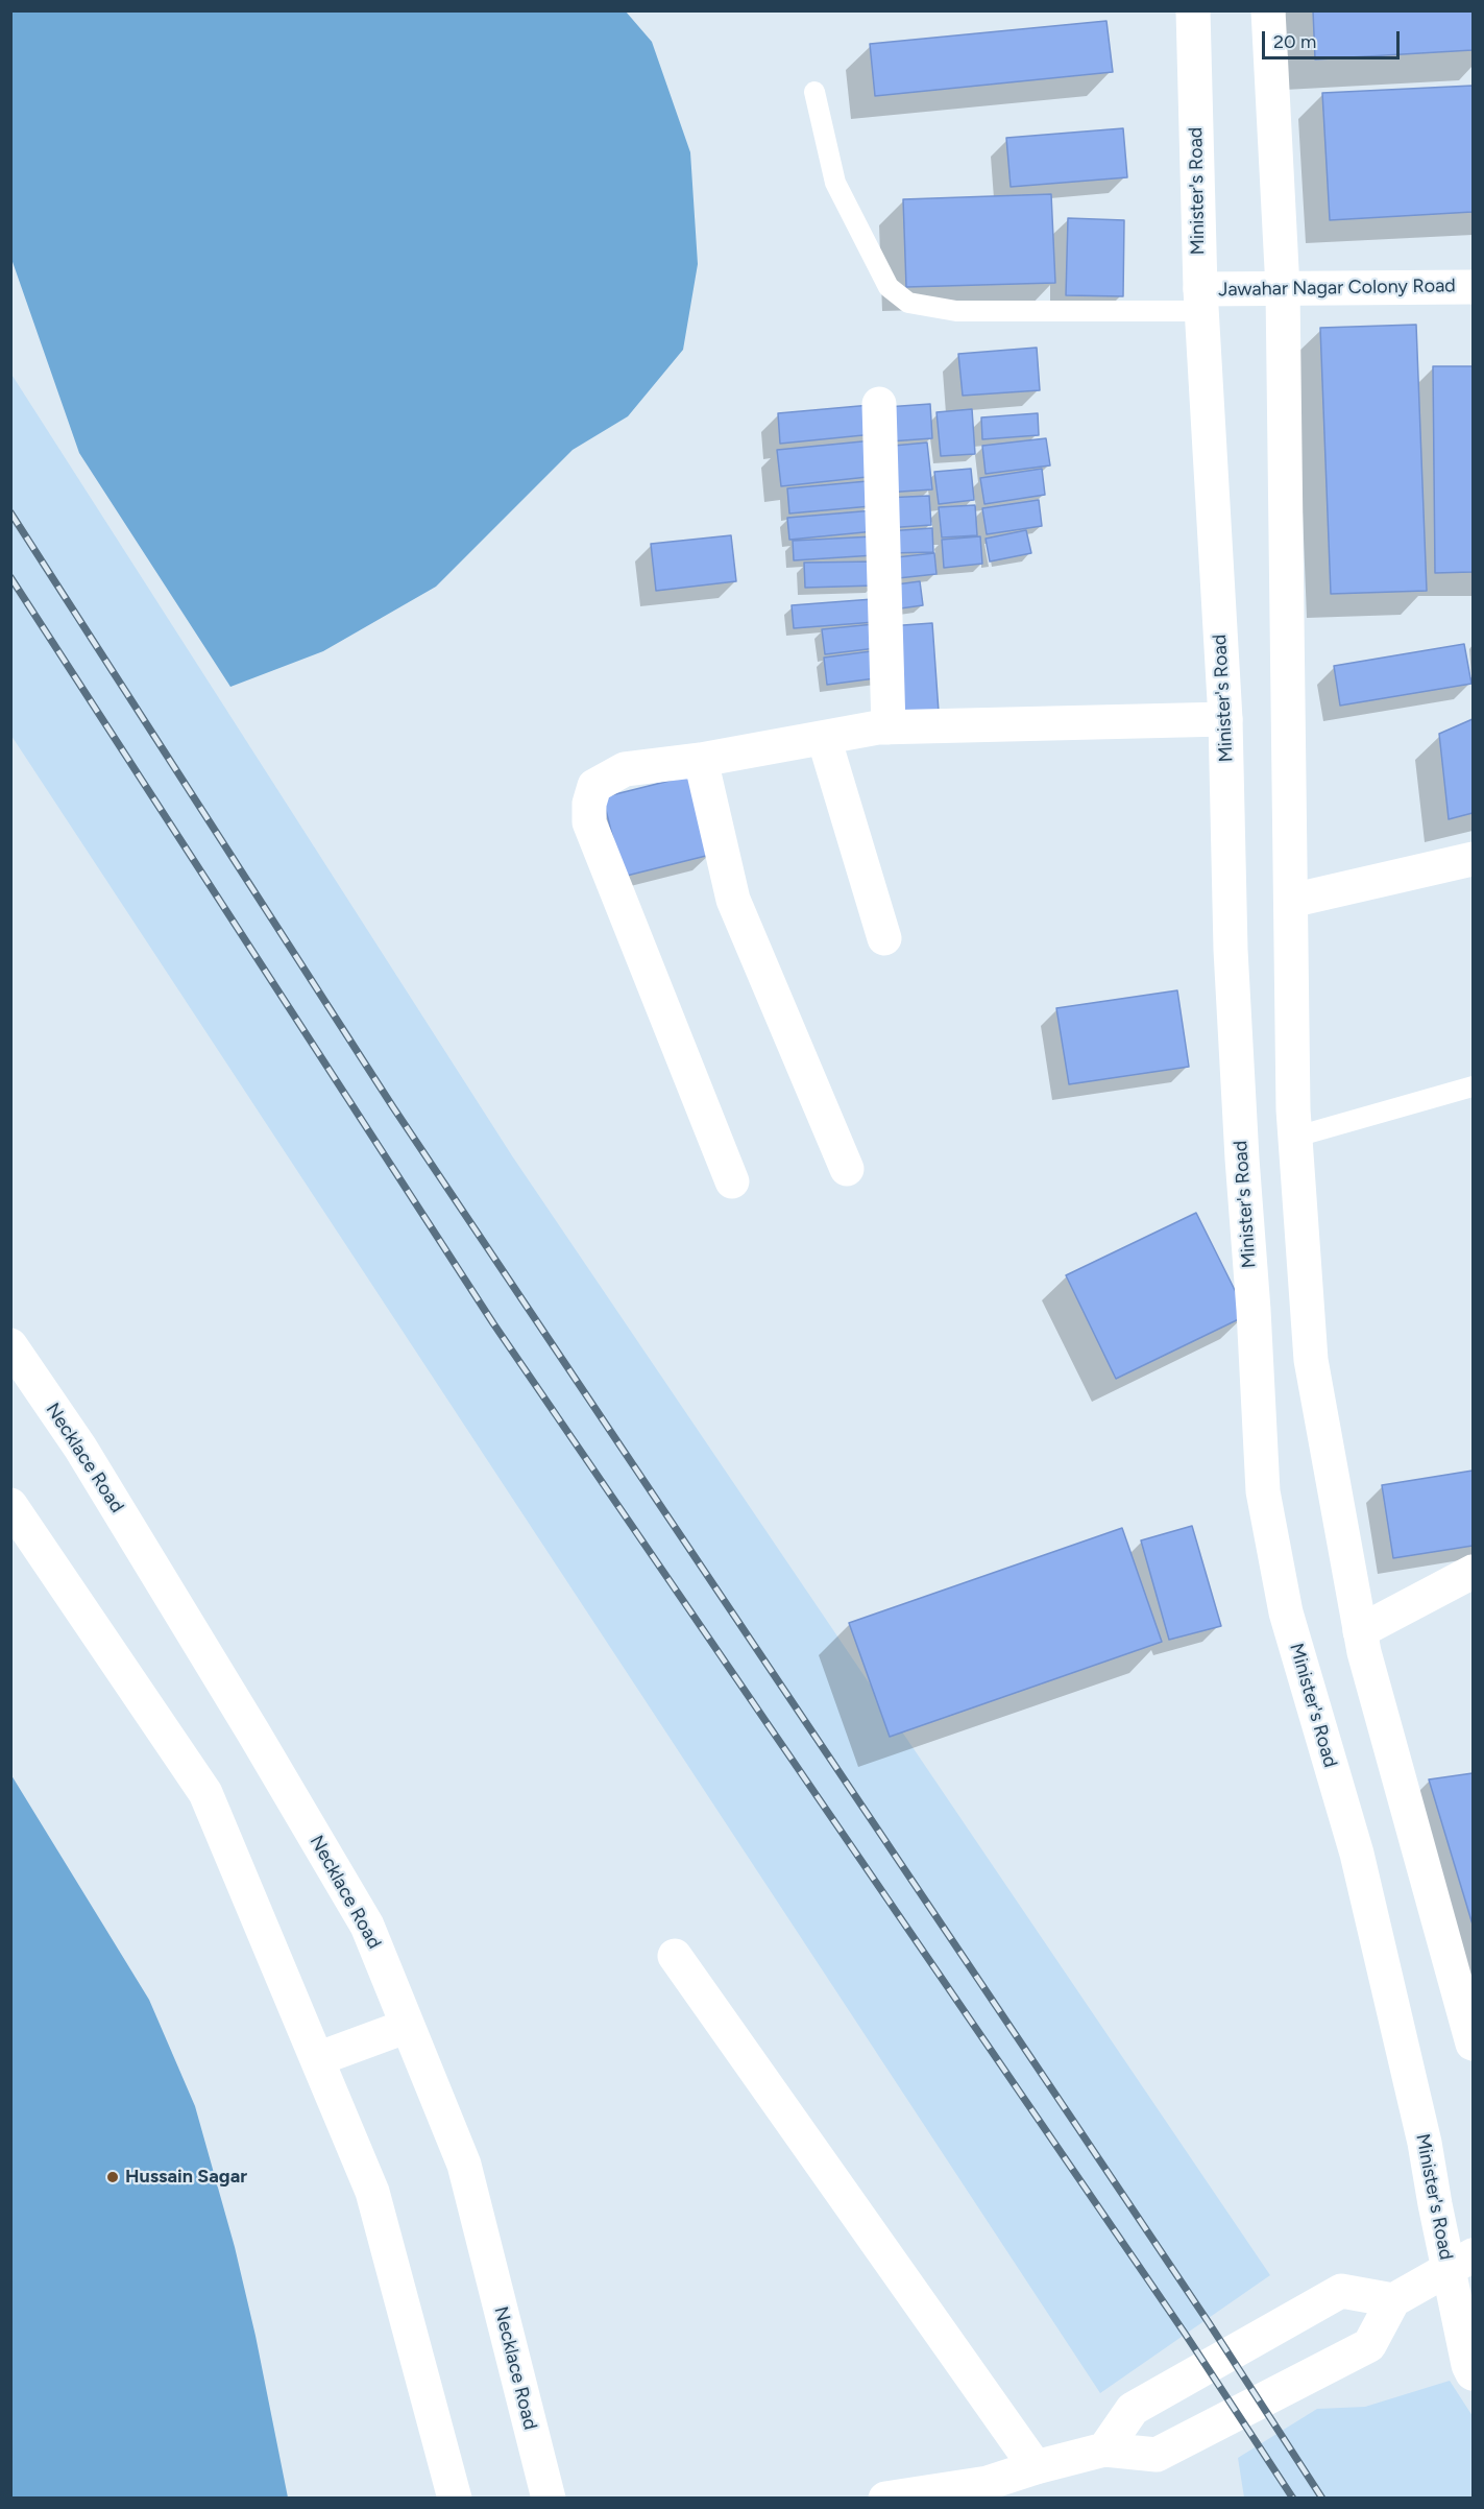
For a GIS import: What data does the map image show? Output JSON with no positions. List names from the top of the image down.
{
  "streets": {
    "main road": ["Minister's Road", "Jawahar Nagar Colony Road", "Necklace Road"]
  },
  "crossings": [
    ["Minister's Road", "Jawahar Nagar Colony Road"]
  ],
  "places": ["Hussain Sagar"],
  "scale_bar": "20 m"
}
